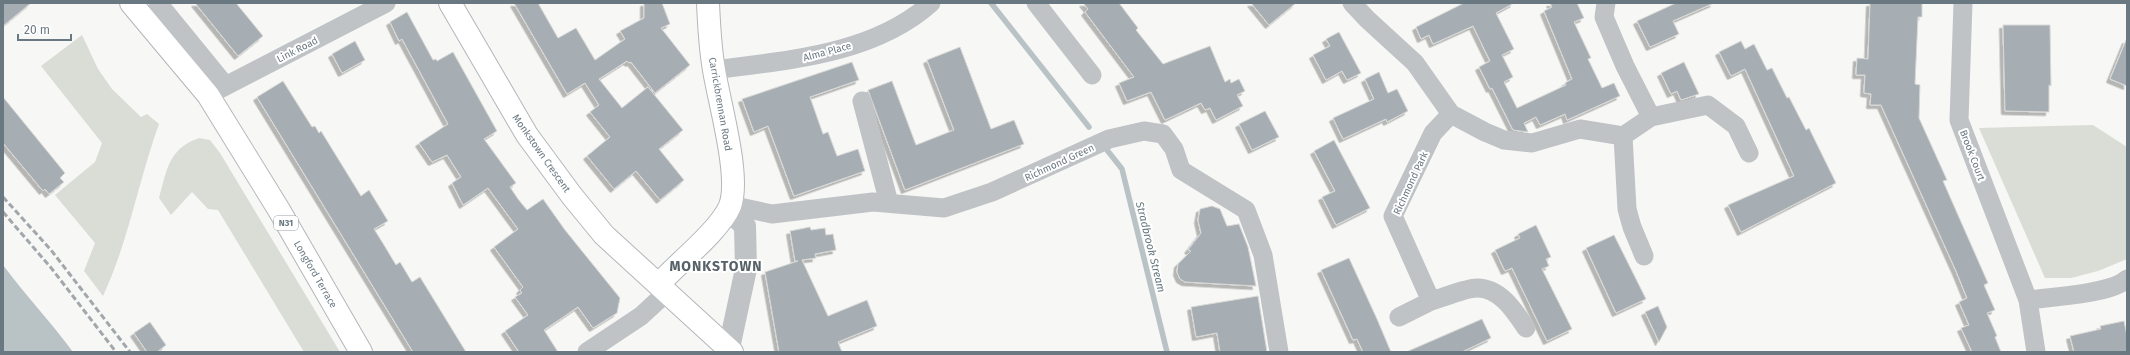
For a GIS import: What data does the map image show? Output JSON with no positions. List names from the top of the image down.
{
  "streets": {
    "main road": [
      "Carrickbrennan Road",
      "Monkstown Crescent",
      "N31",
      "Longford Terrace"
    ],
    "street": [
      "Link Road",
      "Alma Place",
      "Brook Court",
      "Richmond Green",
      "Richmond Park"
    ]
  },
  "crossings": [
    ["Link Road", "N31"],
    ["Link Road", "Longford Terrace"],
    ["Alma Place", "Carrickbrennan Road"],
    ["Carrickbrennan Road", "Monkstown Crescent"],
    ["Carrickbrennan Road", "Richmond Green"],
    ["N31", "Longford Terrace"]
  ],
  "districts": ["MONKSTOWN"],
  "water": ["Stradbrook Stream"],
  "scale_bar": "20 m"
}
